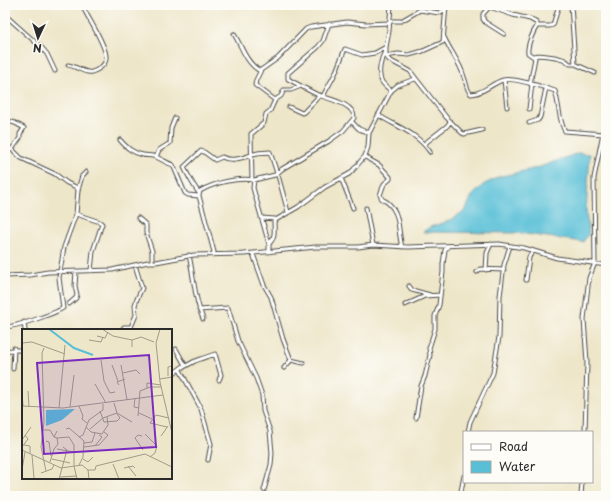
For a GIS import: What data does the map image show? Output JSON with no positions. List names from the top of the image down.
{
  "legend": ["Road", "Water"],
  "north": "bottom"
}
